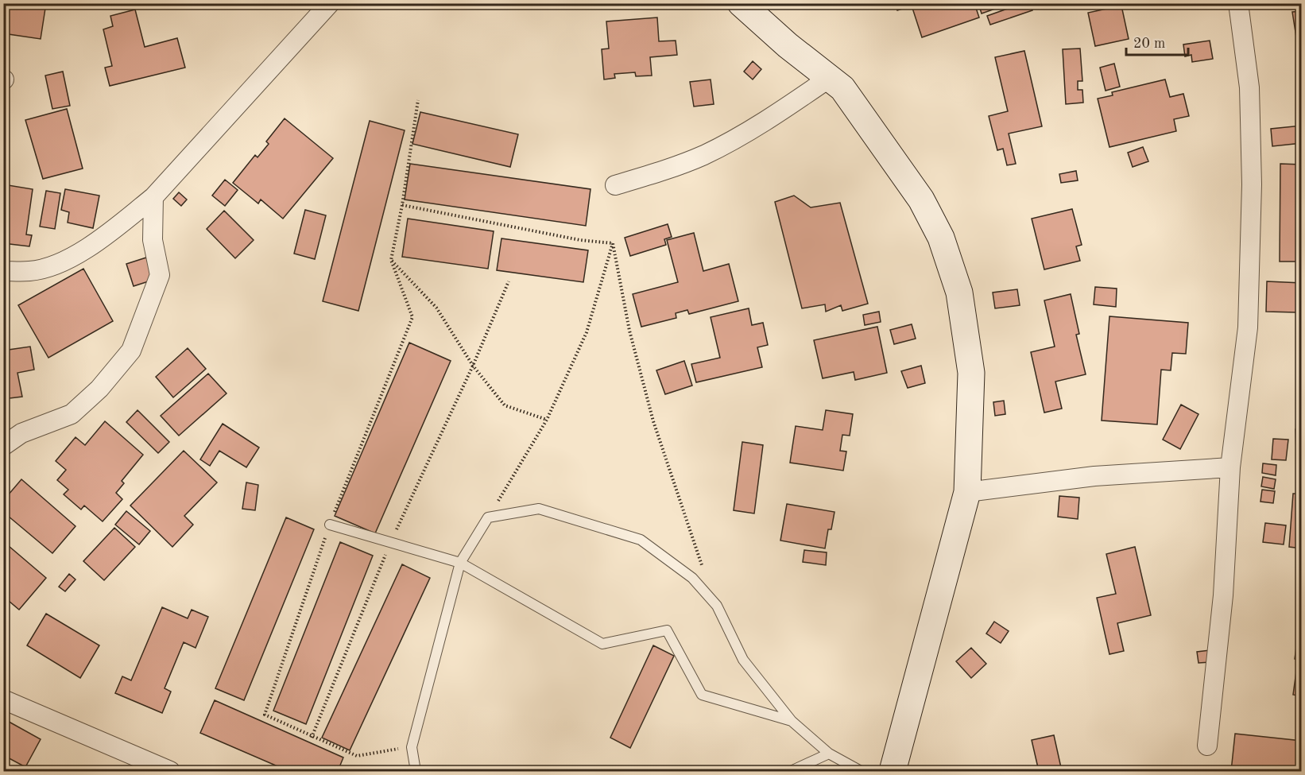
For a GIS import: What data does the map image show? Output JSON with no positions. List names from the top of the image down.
{
  "scale_bar": "20 m"
}
